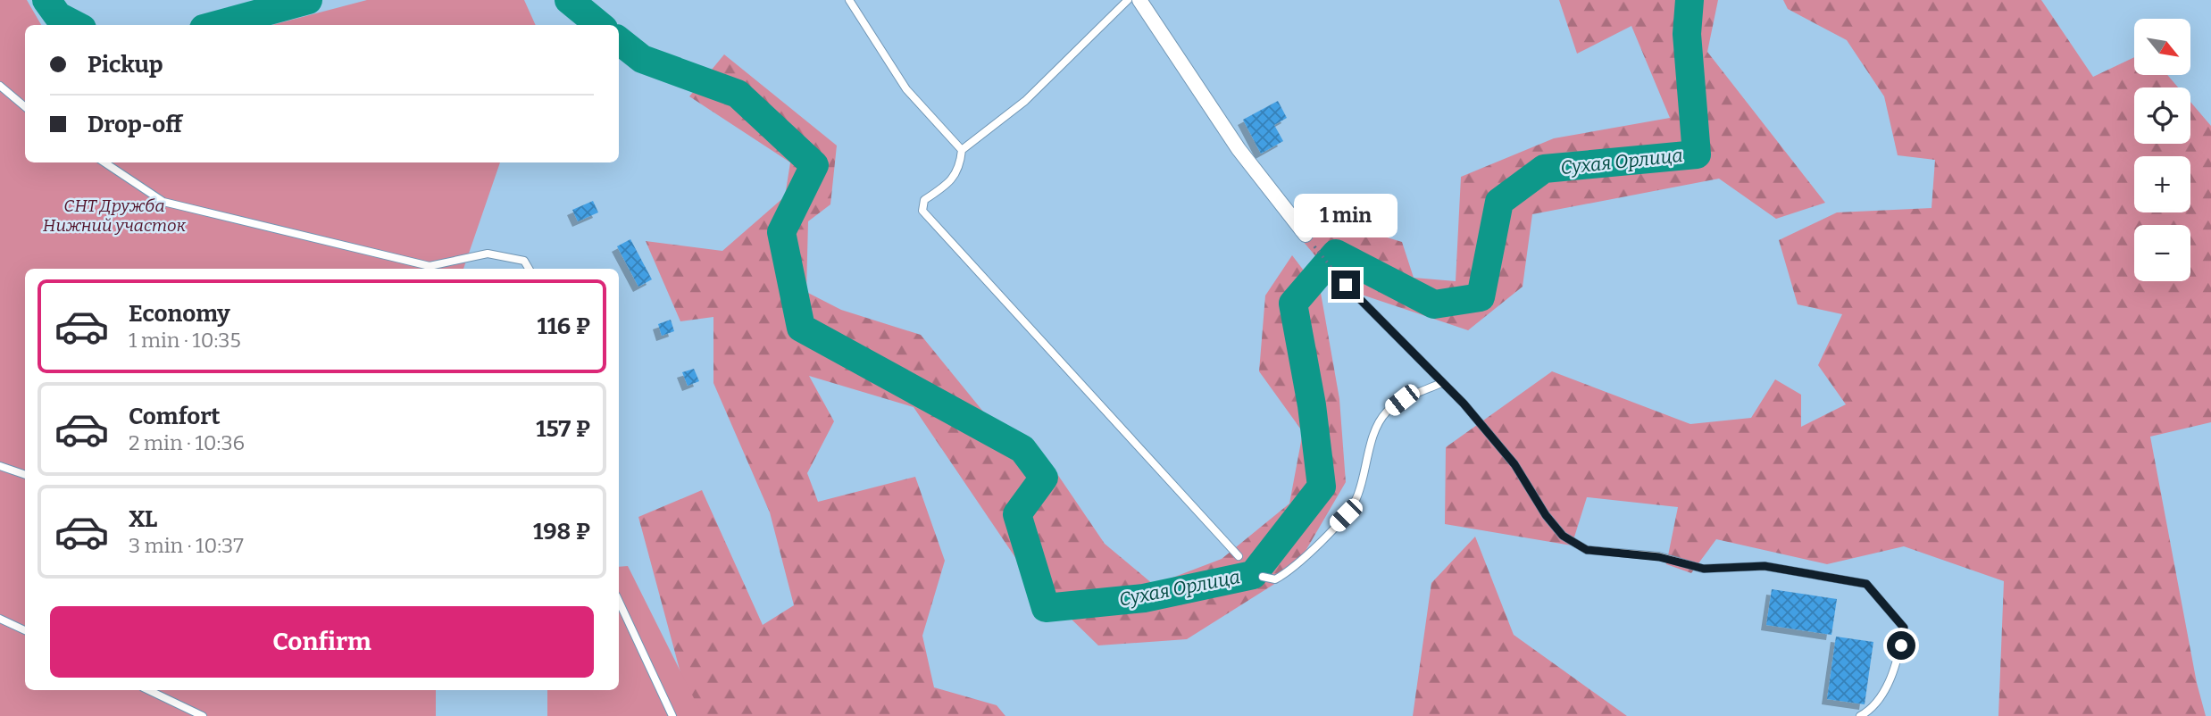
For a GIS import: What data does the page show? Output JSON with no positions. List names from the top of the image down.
{
  "water": ["Сухая Орлица"],
  "parks": ["СНТ Дружба Нижний участок"],
  "north": "bottom right",
  "page": {
    "map_buttons": ["+", "−"],
    "banner": ["Pickup", "Drop-off"],
    "bubble": "1 min",
    "list": [
      {
        "name": "Economy",
        "note": "1 min · 10:35",
        "value": "116 ₽"
      },
      {
        "name": "Comfort",
        "note": "2 min · 10:36",
        "value": "157 ₽"
      },
      {
        "name": "XL",
        "note": "3 min · 10:37",
        "value": "198 ₽"
      }
    ],
    "buttons": "Confirm"
  }
}
